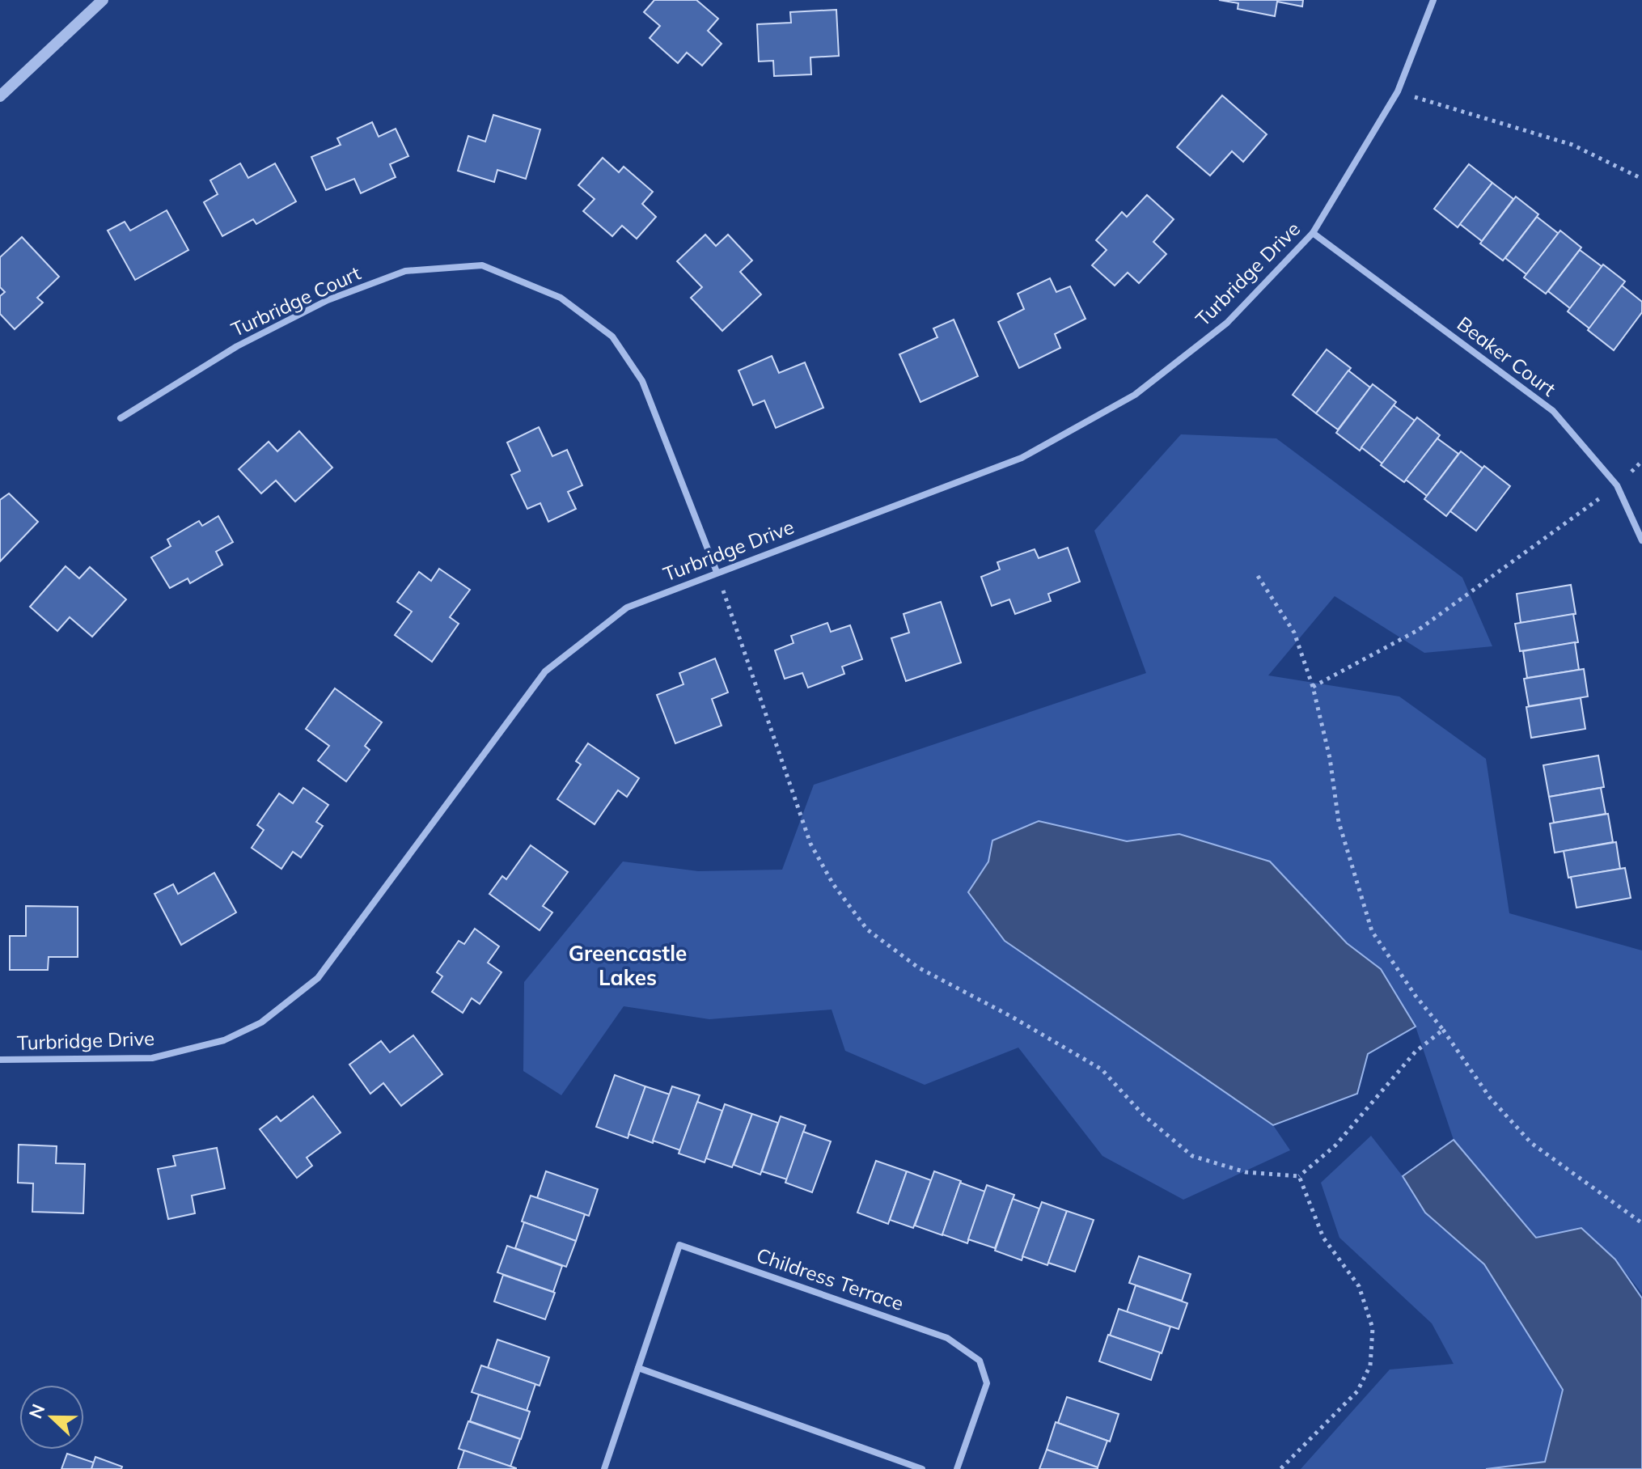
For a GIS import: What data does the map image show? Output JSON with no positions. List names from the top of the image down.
{
  "streets": {
    "street": [
      "Turbridge Drive",
      "Turbridge Court",
      "Beaker Court",
      "Childress Terrace"
    ]
  },
  "crossings": [
    ["Turbridge Drive", "Turbridge Court"],
    ["Turbridge Drive", "Beaker Court"]
  ],
  "districts": ["Greencastle Lakes"],
  "north": "left"
}
